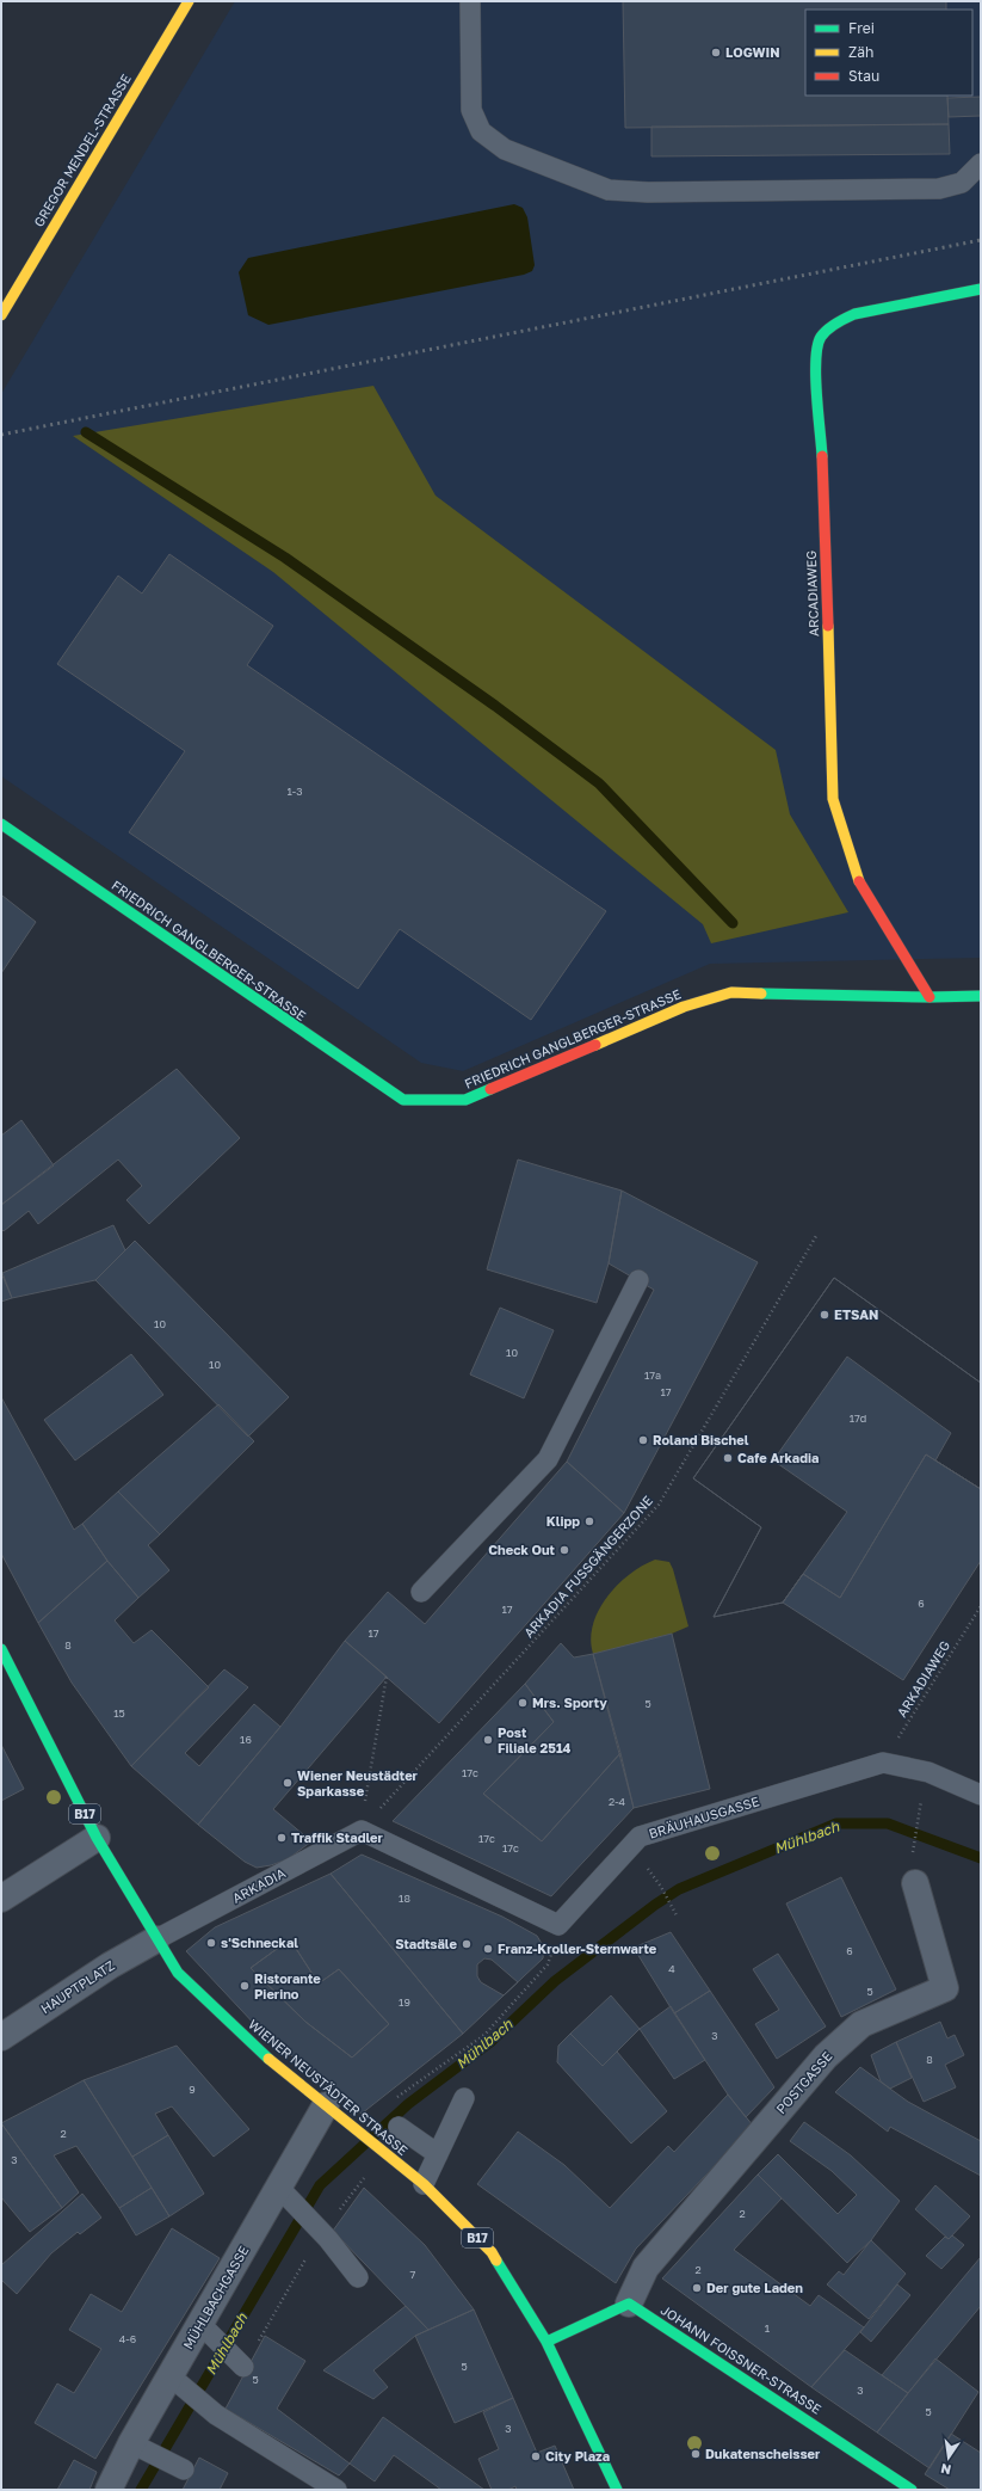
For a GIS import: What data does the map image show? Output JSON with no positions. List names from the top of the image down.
{
  "streets": {
    "street": [
      "GREGOR MENDEL-STRASSE",
      "ARCADIAWEG",
      "FRIEDRICH GANGLBERGER-STRASSE",
      "B17",
      "HAUPTPLATZ",
      "POSTGASSE",
      "WIENER NEUSTÄDTER STRASSE",
      "MÜHLBACHGASSE",
      "JOHANN FOISSNER-STRASSE"
    ],
    "lane": ["BRÄUHAUSGASSE", "ARKADIA"],
    "path": ["ARKADIA FUSSGÄNGERZONE", "ARKADIAWEG"]
  },
  "crossings": [
    ["ARCADIAWEG", "FRIEDRICH GANGLBERGER-STRASSE"],
    ["ARKADIA FUSSGÄNGERZONE", "ARKADIA"],
    ["ARKADIAWEG", "BRÄUHAUSGASSE"],
    ["ARKADIA", "HAUPTPLATZ"],
    ["ARKADIA", "WIENER NEUSTÄDTER STRASSE"],
    ["HAUPTPLATZ", "WIENER NEUSTÄDTER STRASSE"],
    ["POSTGASSE", "JOHANN FOISSNER-STRASSE"],
    ["WIENER NEUSTÄDTER STRASSE", "MÜHLBACHGASSE"]
  ],
  "water": ["Mühlbach"],
  "places": [
    "LOGWIN",
    "ETSAN",
    "Roland Bischel",
    "Cafe Arkadia",
    "Klipp",
    "Check Out",
    "Mrs. Sporty",
    "Post Filiale 2514",
    "Wiener Neustädter Sparkasse",
    "Traffik Stadler",
    "s'Schneckal",
    "Stadtsäle",
    "Franz-Kroller-Sternwarte",
    "Ristorante Pierino",
    "Der gute Laden",
    "Dukatenscheisser",
    "City Plaza"
  ],
  "house_numbers": [
    "1-3",
    "10",
    "10",
    "10",
    "17a",
    "17",
    "17d",
    "6",
    "17",
    "17",
    "8",
    "5",
    "15",
    "16",
    "17c",
    "2-4",
    "17c",
    "17c",
    "18",
    "6",
    "4",
    "5",
    "19",
    "3",
    "8",
    "9",
    "2",
    "3",
    "2",
    "2",
    "7",
    "1",
    "4-6",
    "5",
    "5",
    "3",
    "5",
    "3"
  ],
  "legend": ["Frei", "Zäh", "Stau"],
  "north": "bottom"
}
